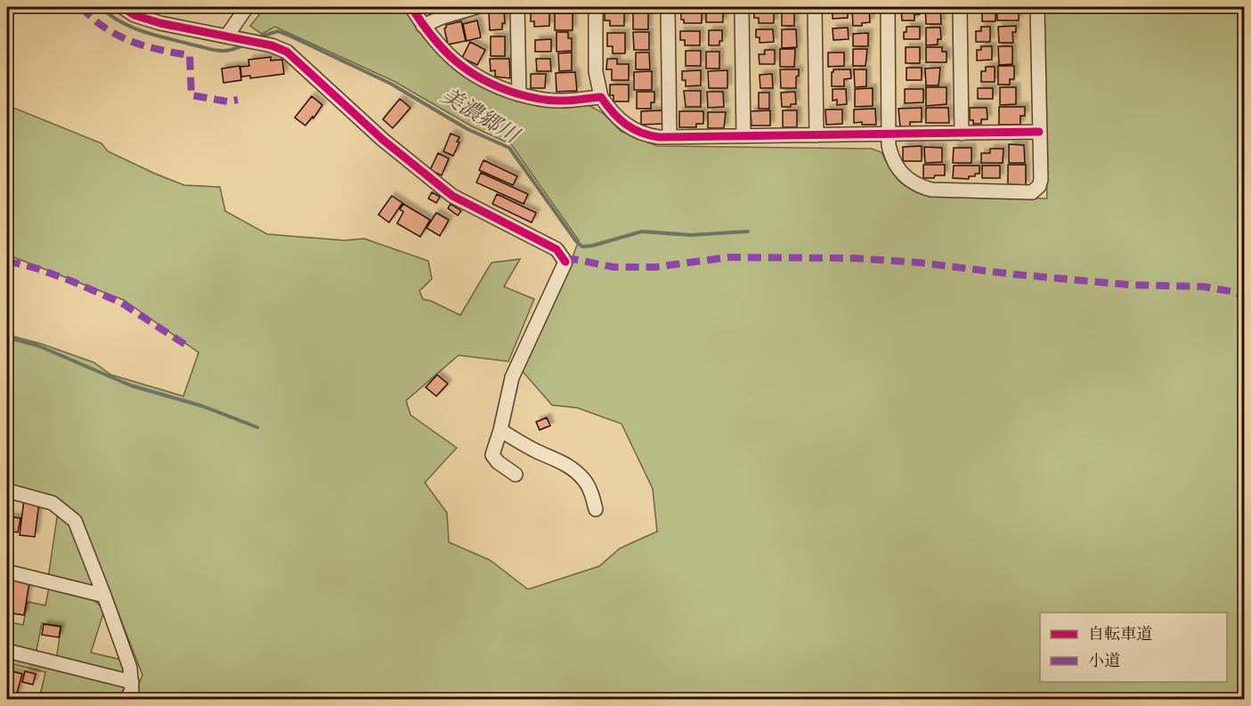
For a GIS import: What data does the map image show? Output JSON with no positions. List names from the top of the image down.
{
  "water": ["美濃郷川"],
  "legend": ["自転車道", "小道"]
}
